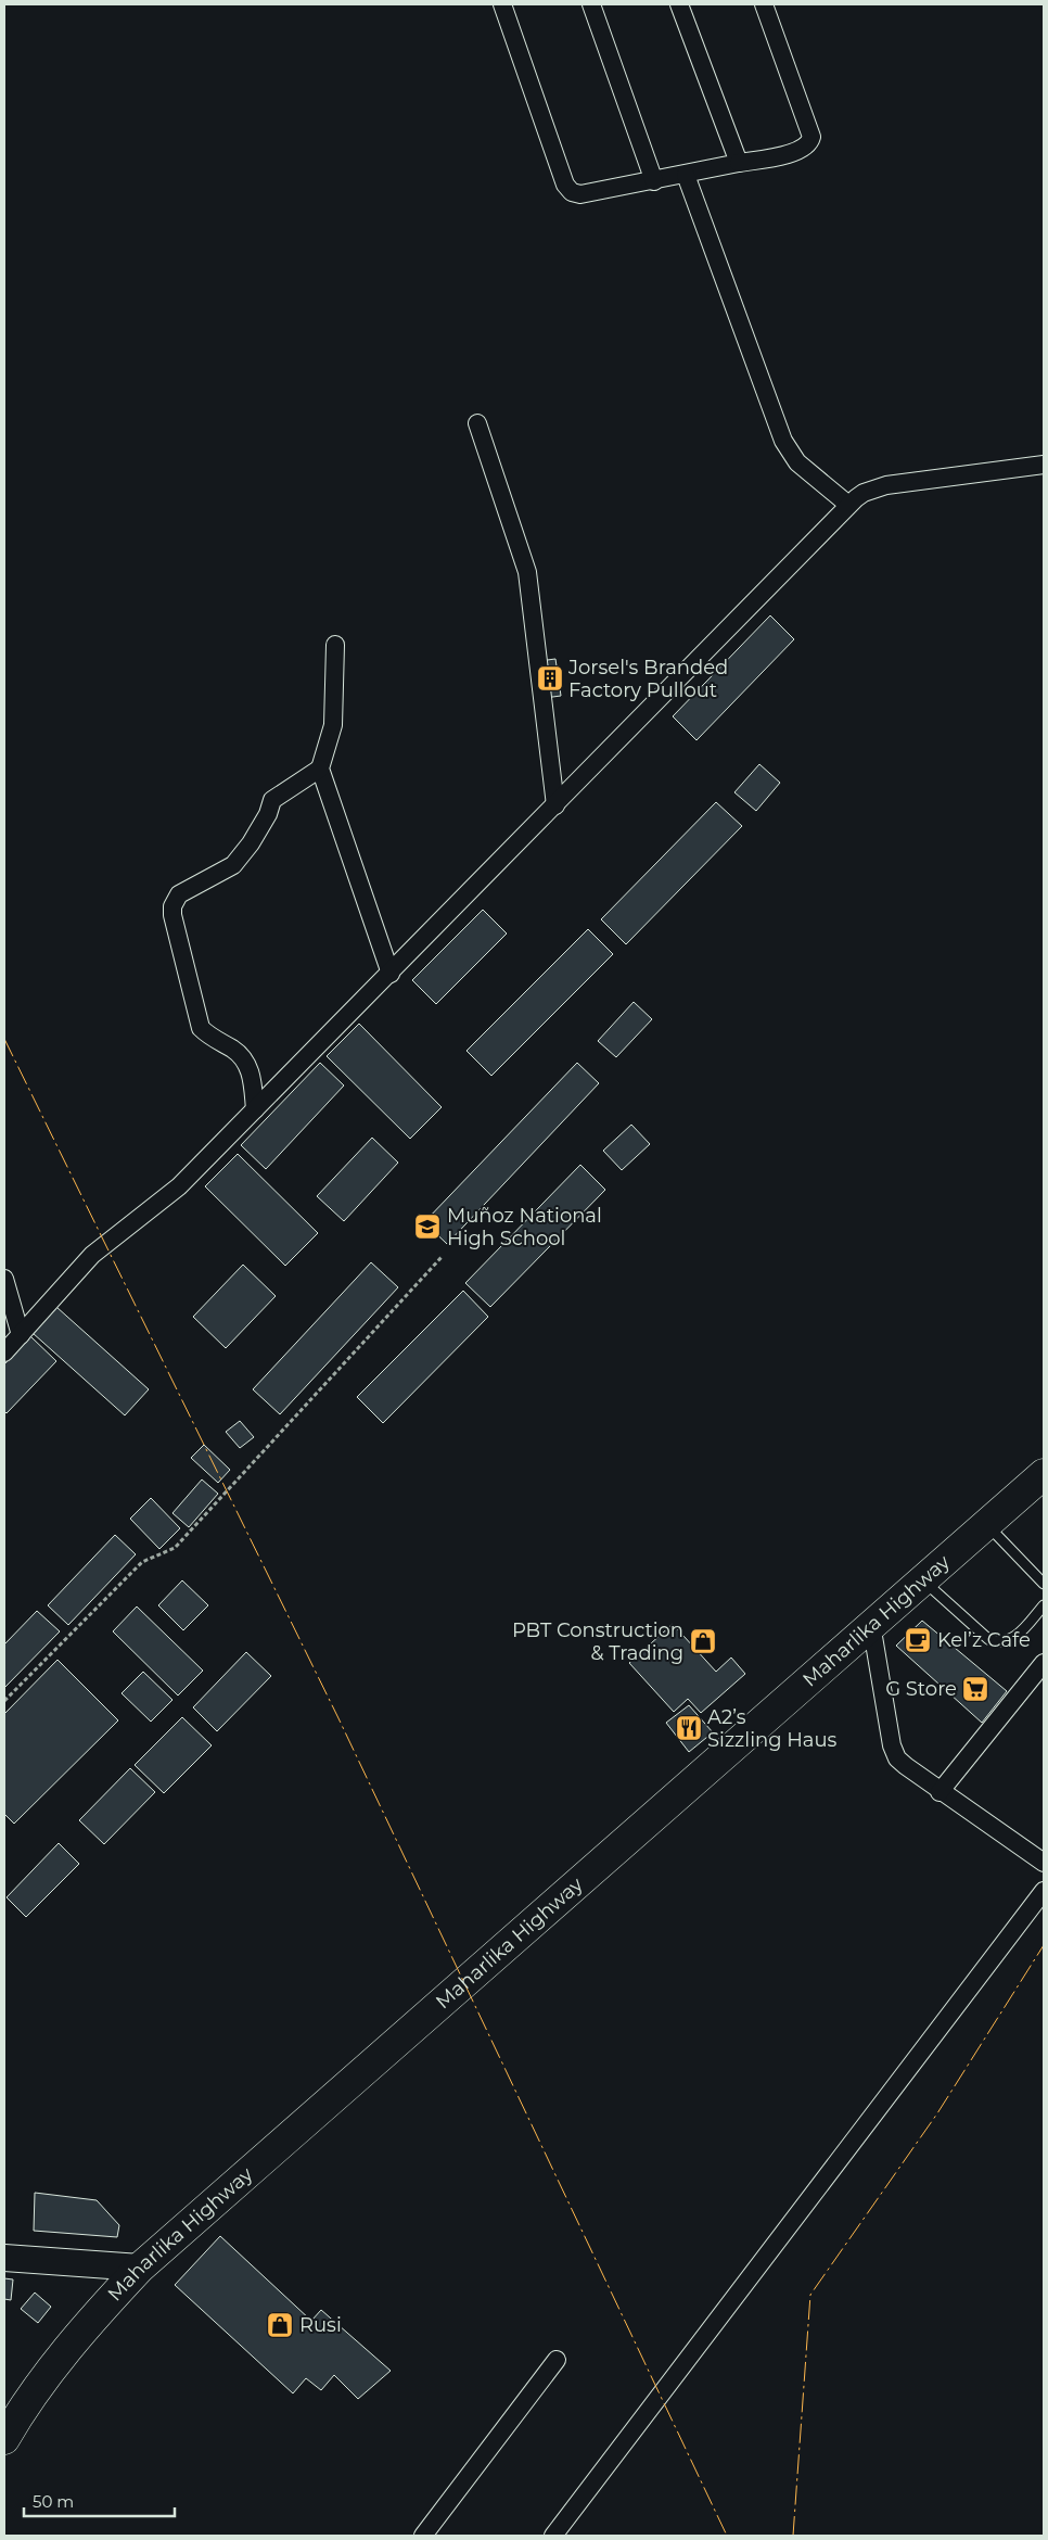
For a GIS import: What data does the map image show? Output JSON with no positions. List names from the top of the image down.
{
  "streets": {
    "highway": ["Maharlika Highway"]
  },
  "places": {
    "building": ["Jorsel's Branded Factory Pullout"],
    "school or university": ["Muñoz National High School"],
    "cafe": ["Kel’z Cafe"],
    "shop": ["PBT Construction & Trading", "Rusi"],
    "supermarket": ["G Store"],
    "restaurant": ["A2’s Sizzling Haus"]
  },
  "scale_bar": "50 m"
}
